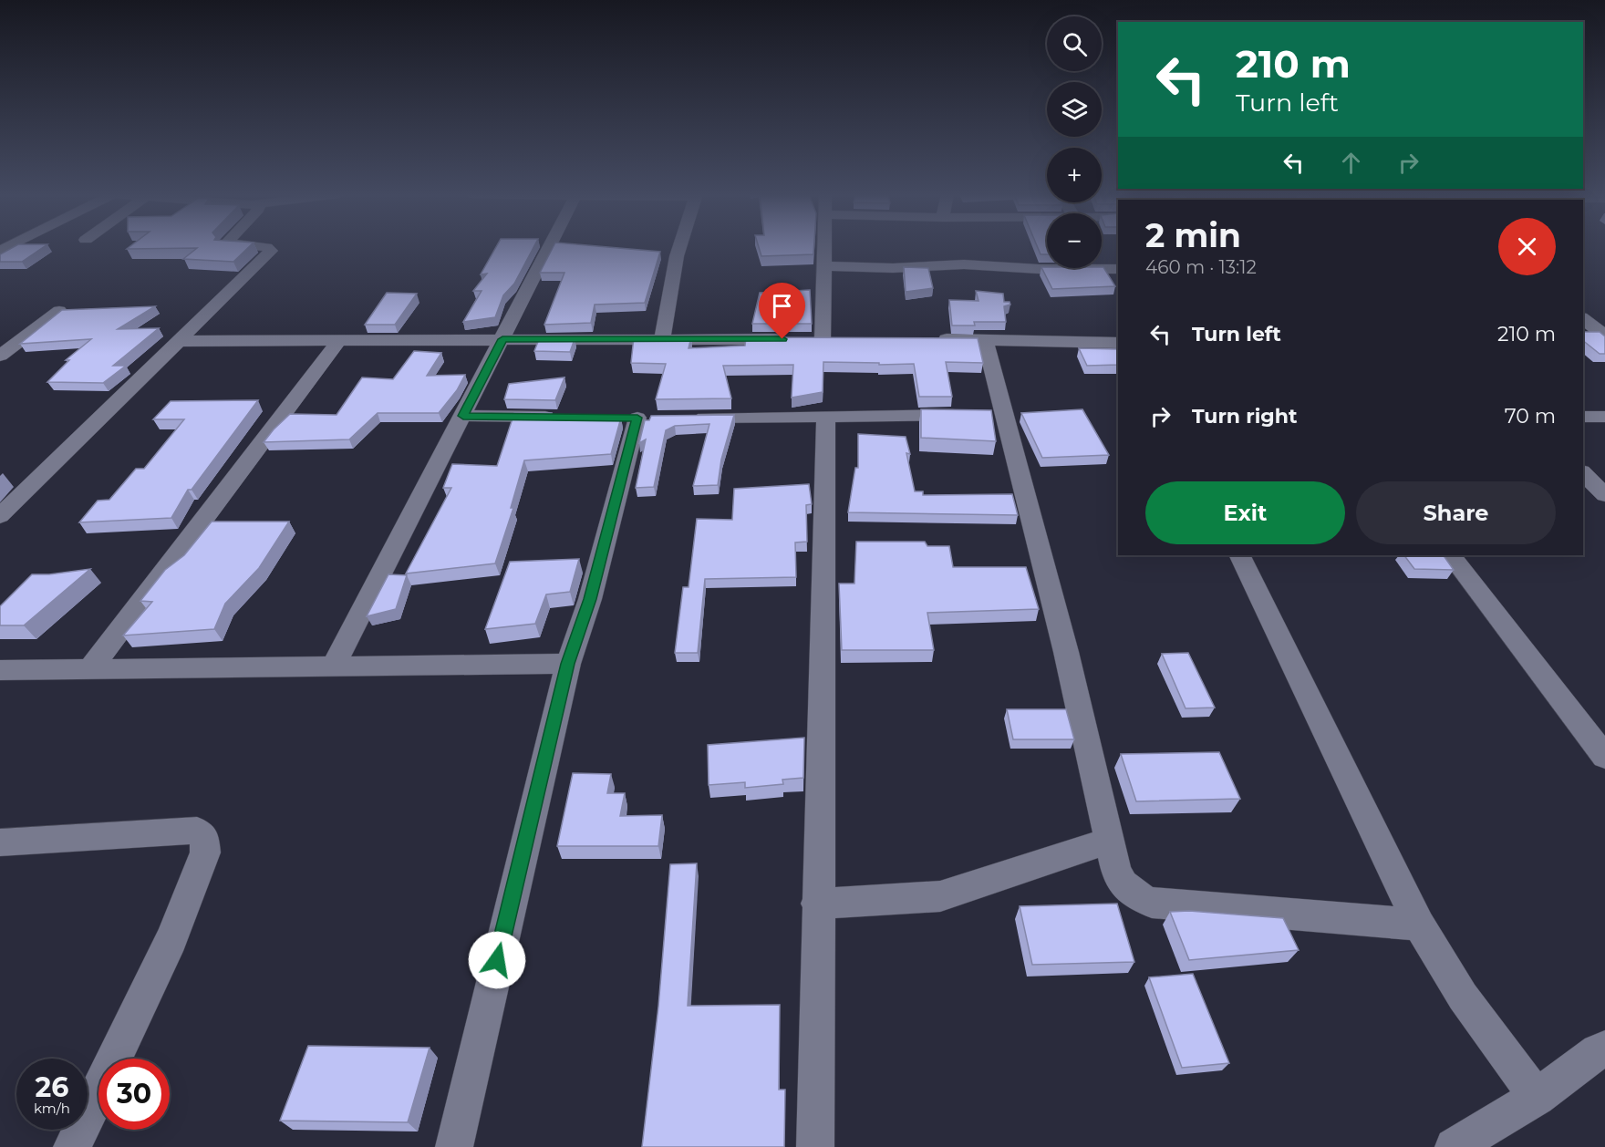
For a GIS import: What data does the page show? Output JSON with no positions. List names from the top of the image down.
{
  "page": {
    "map_buttons": ["+", "−"],
    "turn": ["210 m", "Turn left"],
    "heading": ["2 min", "460 m · 13:12"],
    "list": [
      {
        "name": "Turn left",
        "value": "210 m"
      },
      {
        "name": "Turn right",
        "value": "70 m"
      }
    ],
    "buttons": ["Exit", "Share"],
    "speed": "26 km/h",
    "limit": "30"
  }
}
